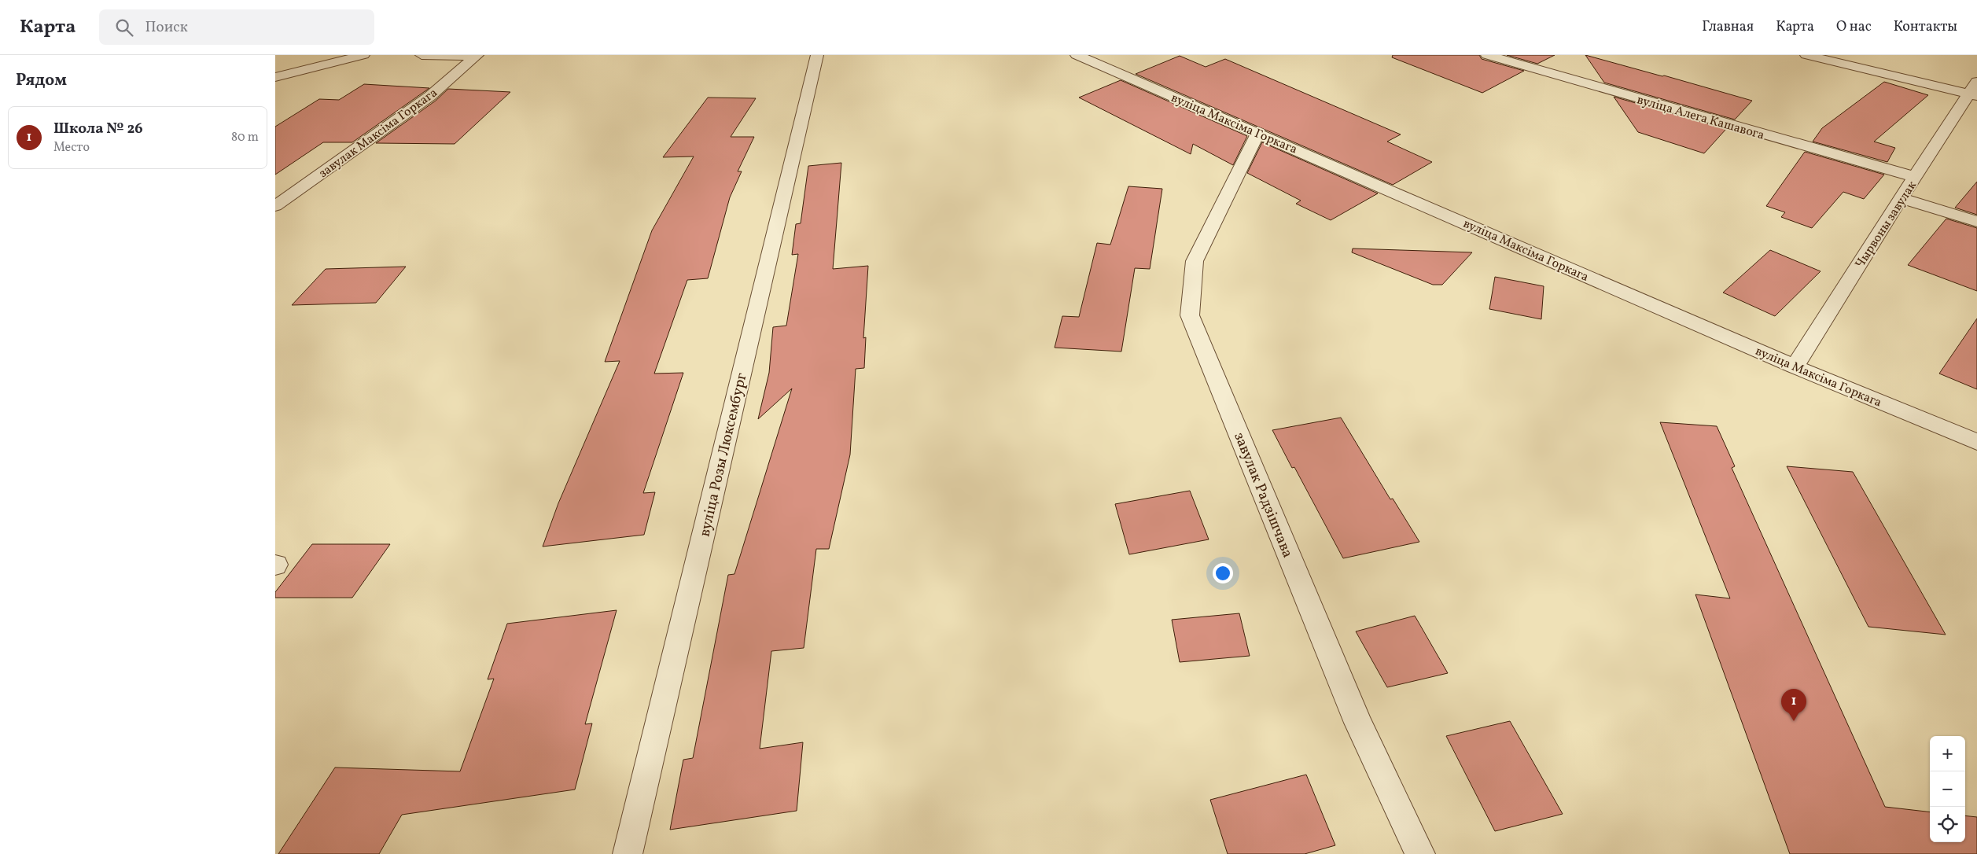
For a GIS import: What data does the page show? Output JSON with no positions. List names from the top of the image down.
{
  "streets": {
    "street": [
      "вуліца Алега Кашавога",
      "вуліца Максіма Горкага",
      "завулак Максіма Горкага",
      "Чырвоны завулак",
      "вуліца Розы Люксембург",
      "завулак Радзішчава"
    ]
  },
  "crossings": [
    ["вуліца Алега Кашавога", "Чырвоны завулак"],
    ["вуліца Максіма Горкага", "Чырвоны завулак"],
    ["вуліца Максіма Горкага", "завулак Радзішчава"]
  ],
  "page": {
    "header": "Карта",
    "search": "Поиск",
    "nav": [
      "Главная",
      "Карта",
      "О нас",
      "Контакты"
    ],
    "heading": "Рядом",
    "list": [
      {
        "mark": "1",
        "name": "Школа № 26",
        "note": "Место",
        "value": "80 m"
      }
    ],
    "pins": "1",
    "map_buttons": ["+", "−"]
  }
}
